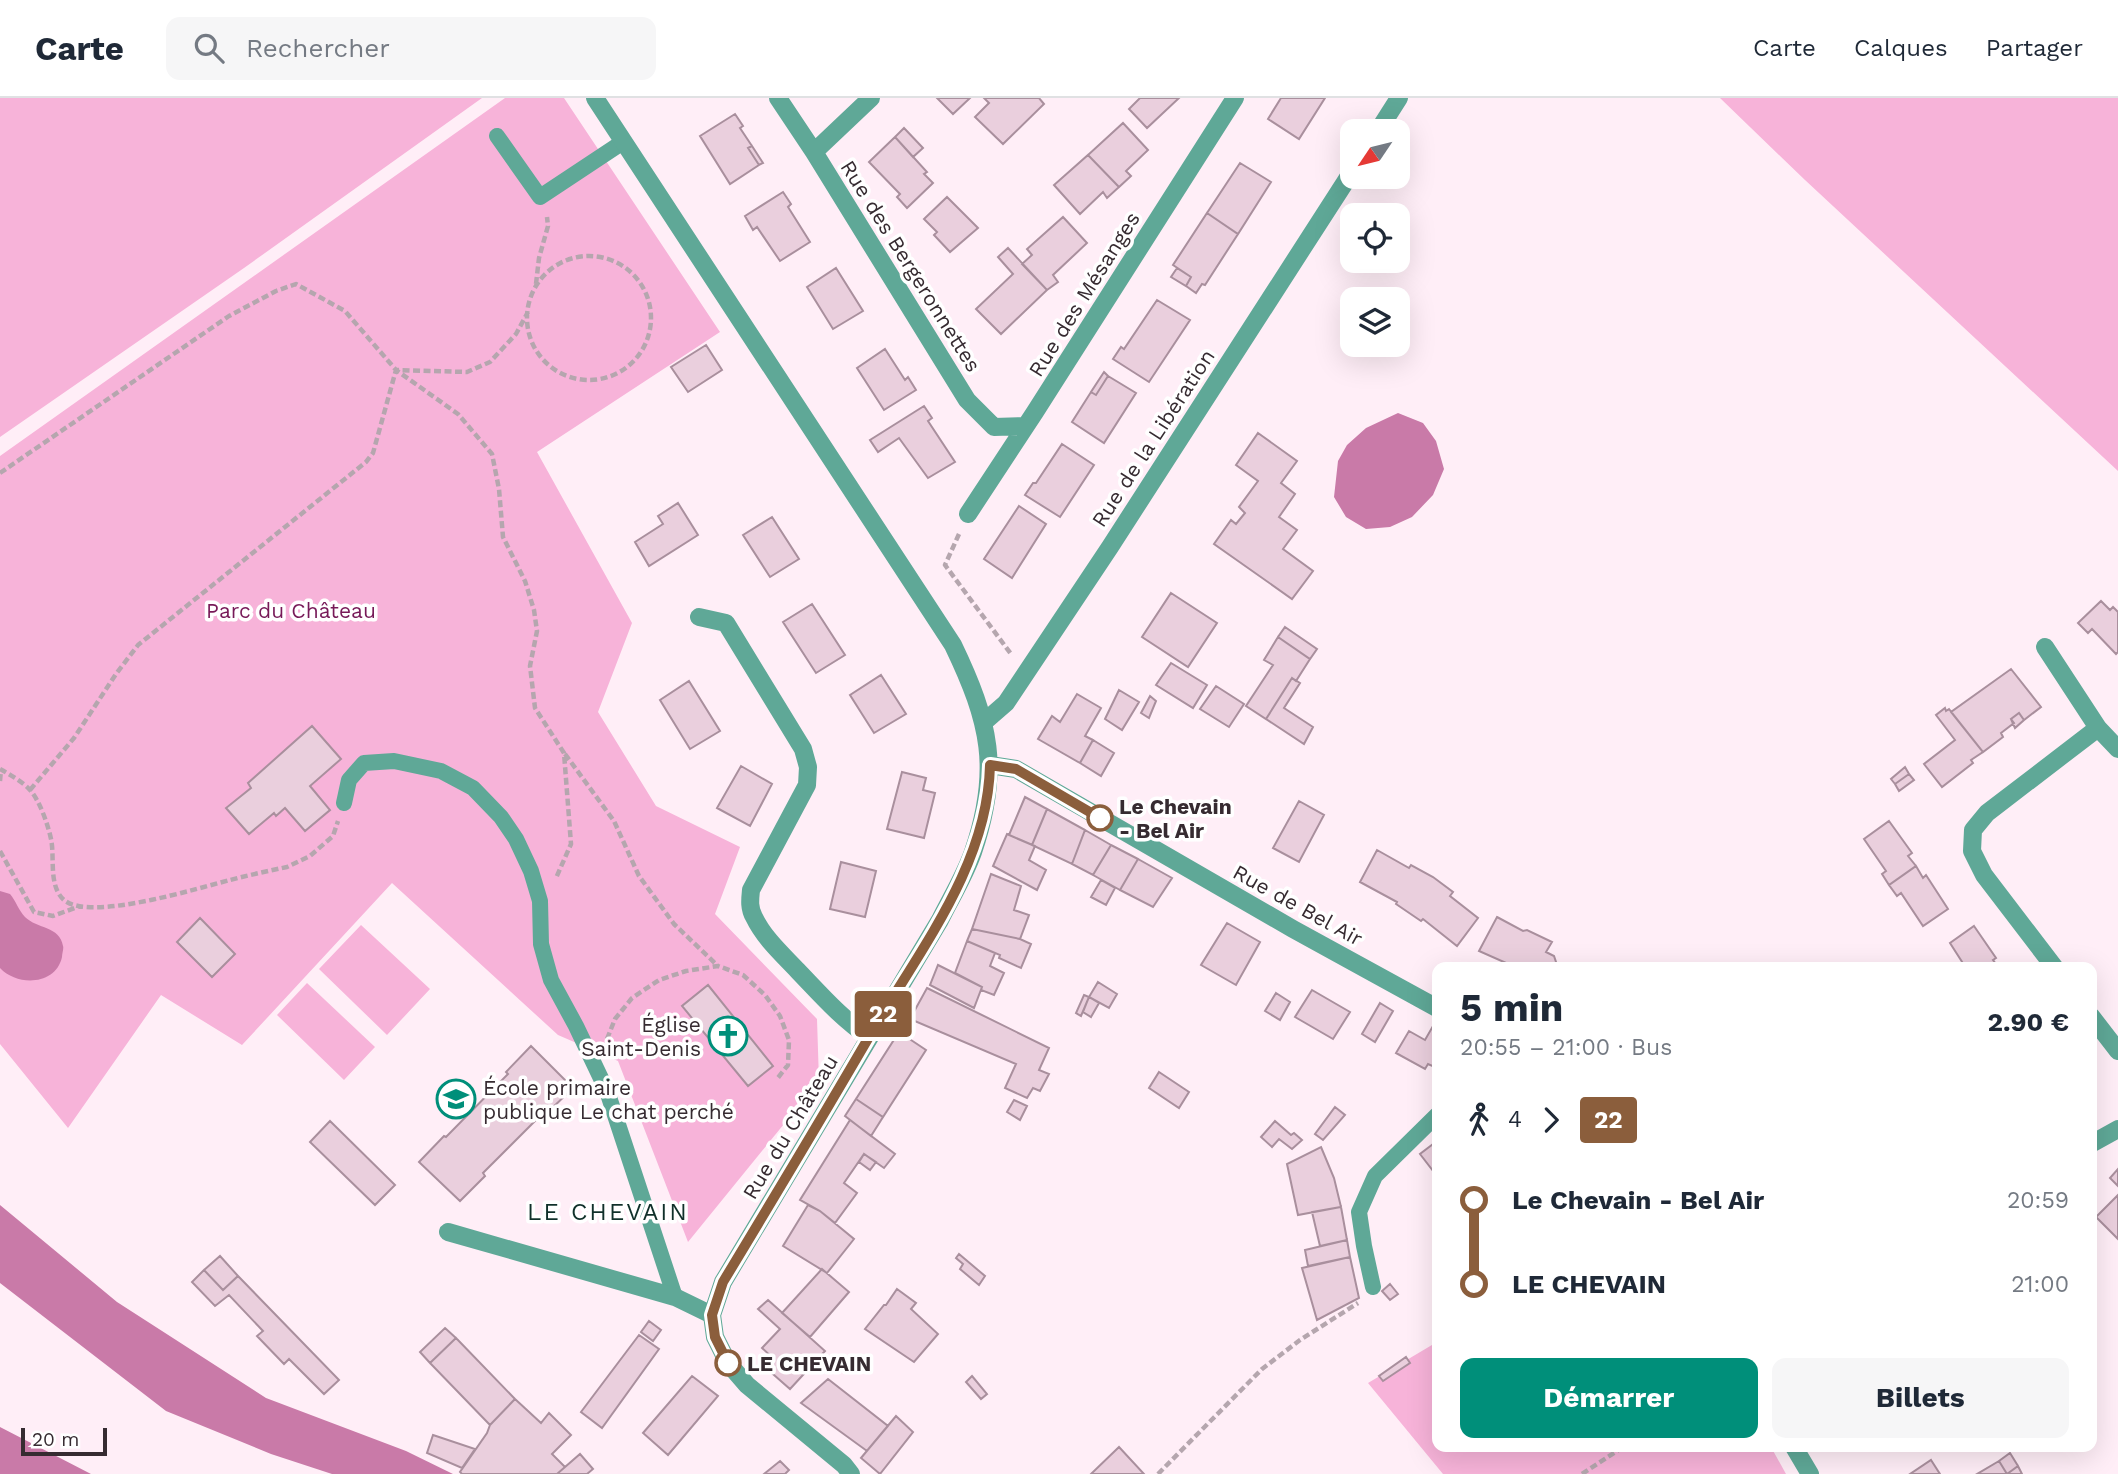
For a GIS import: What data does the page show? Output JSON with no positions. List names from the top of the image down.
{
  "streets": {
    "street": [
      "Rue des Bergeronnettes",
      "Rue des Mésanges",
      "Rue de la Libération",
      "Rue de Bel Air",
      "Rue du Château"
    ]
  },
  "crossings": [
    ["Rue des Bergeronnettes", "Rue des Mésanges"],
    ["Rue de la Libération", "Rue du Château"],
    ["Rue de Bel Air", "Rue du Château"]
  ],
  "districts": ["LE CHEVAIN"],
  "parks": ["Parc du Château"],
  "places": {
    "other": ["Le Chevain - Bel Air", "LE CHEVAIN"],
    "church": ["Église Saint-Denis"],
    "school or university": ["École primaire publique Le chat perché"]
  },
  "lines": ["bus line 22"],
  "scale_bar": "20 m",
  "north": "bottom left",
  "page": {
    "header": "Carte",
    "search": "Rechercher",
    "nav": ["Carte", "Calques", "Partager"],
    "on_map": "22",
    "heading": ["5 min", "20:55 – 21:00 · Bus", "2.90 €"],
    "legs": ["4", "22"],
    "list": [
      {
        "name": "Le Chevain - Bel Air",
        "value": "20:59"
      },
      {
        "name": "LE CHEVAIN",
        "value": "21:00"
      }
    ],
    "buttons": ["Démarrer", "Billets"],
    "scale": "20 m"
  }
}
